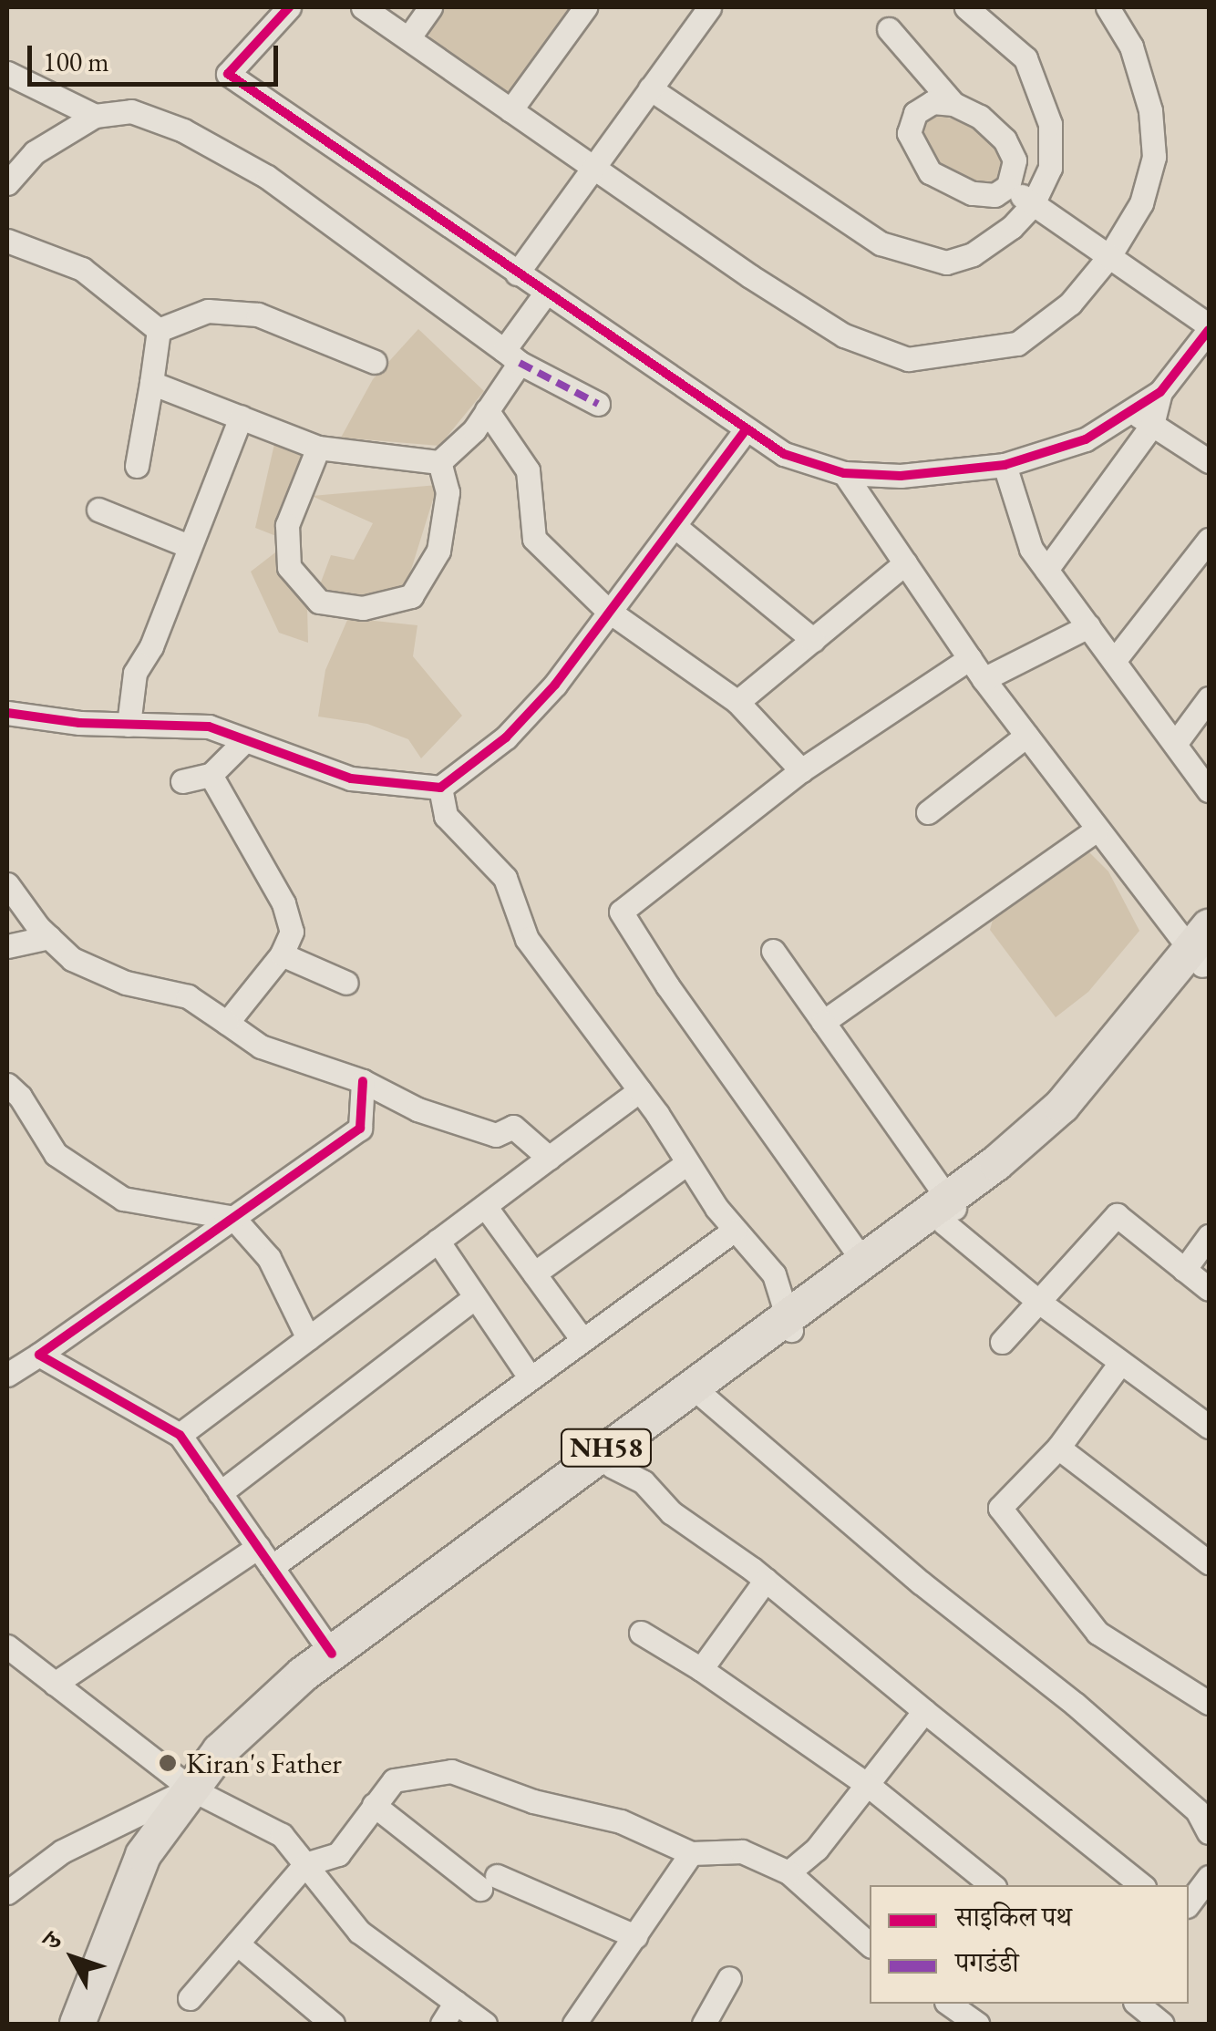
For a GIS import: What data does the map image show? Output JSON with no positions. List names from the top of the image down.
{
  "streets": {
    "highway": ["NH58"]
  },
  "places": ["Kiran's Father"],
  "legend": ["साइकिल पथ", "पगडंडी"],
  "scale_bar": "100 m",
  "north": "top left"
}
